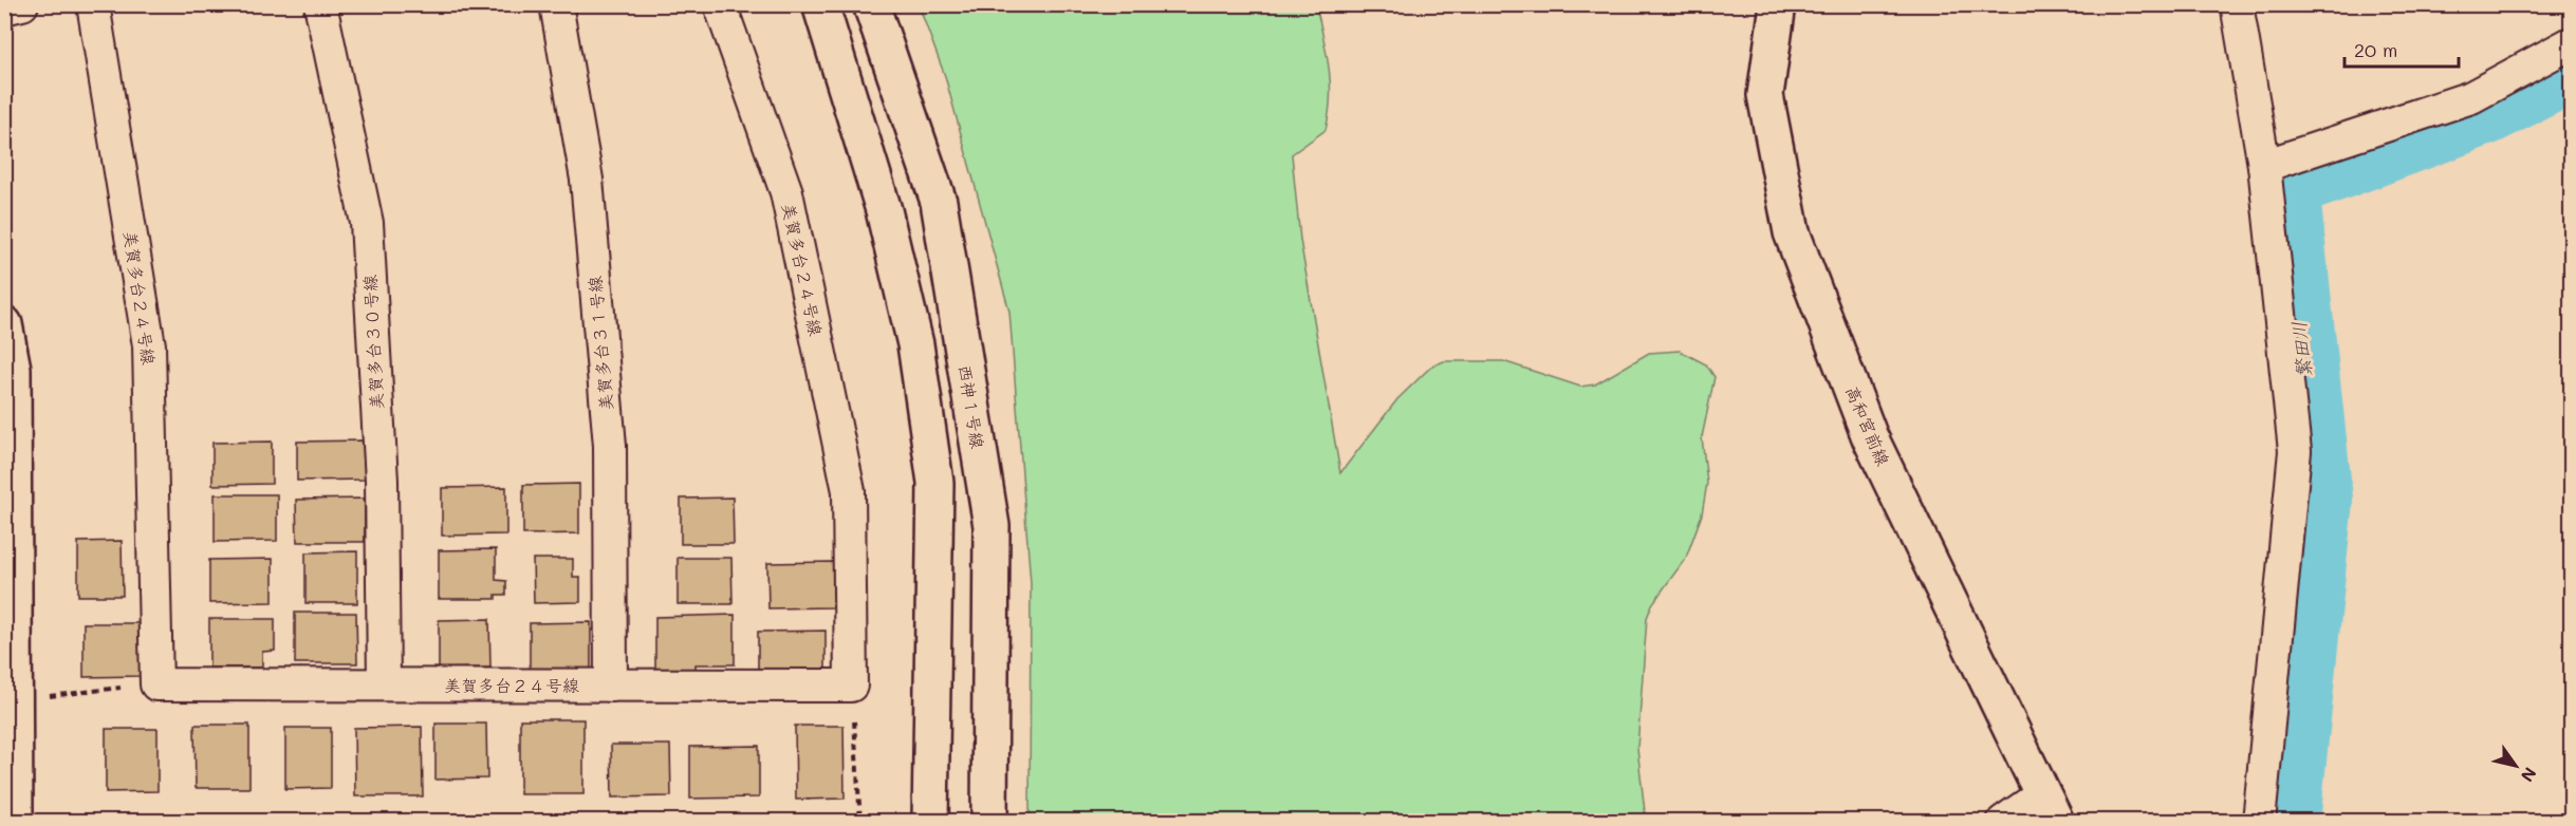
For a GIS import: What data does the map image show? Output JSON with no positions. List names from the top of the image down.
{
  "streets": {
    "street": [
      "美賀多台２４号線",
      "美賀多台３０号線",
      "美賀多台３１号線",
      "西神１号線",
      "高和宮前線"
    ]
  },
  "crossings": [
    ["美賀多台２４号線", "美賀多台３０号線"],
    ["美賀多台２４号線", "美賀多台３１号線"]
  ],
  "water": ["繁田川"],
  "scale_bar": "20 m",
  "north": "bottom right"
}
